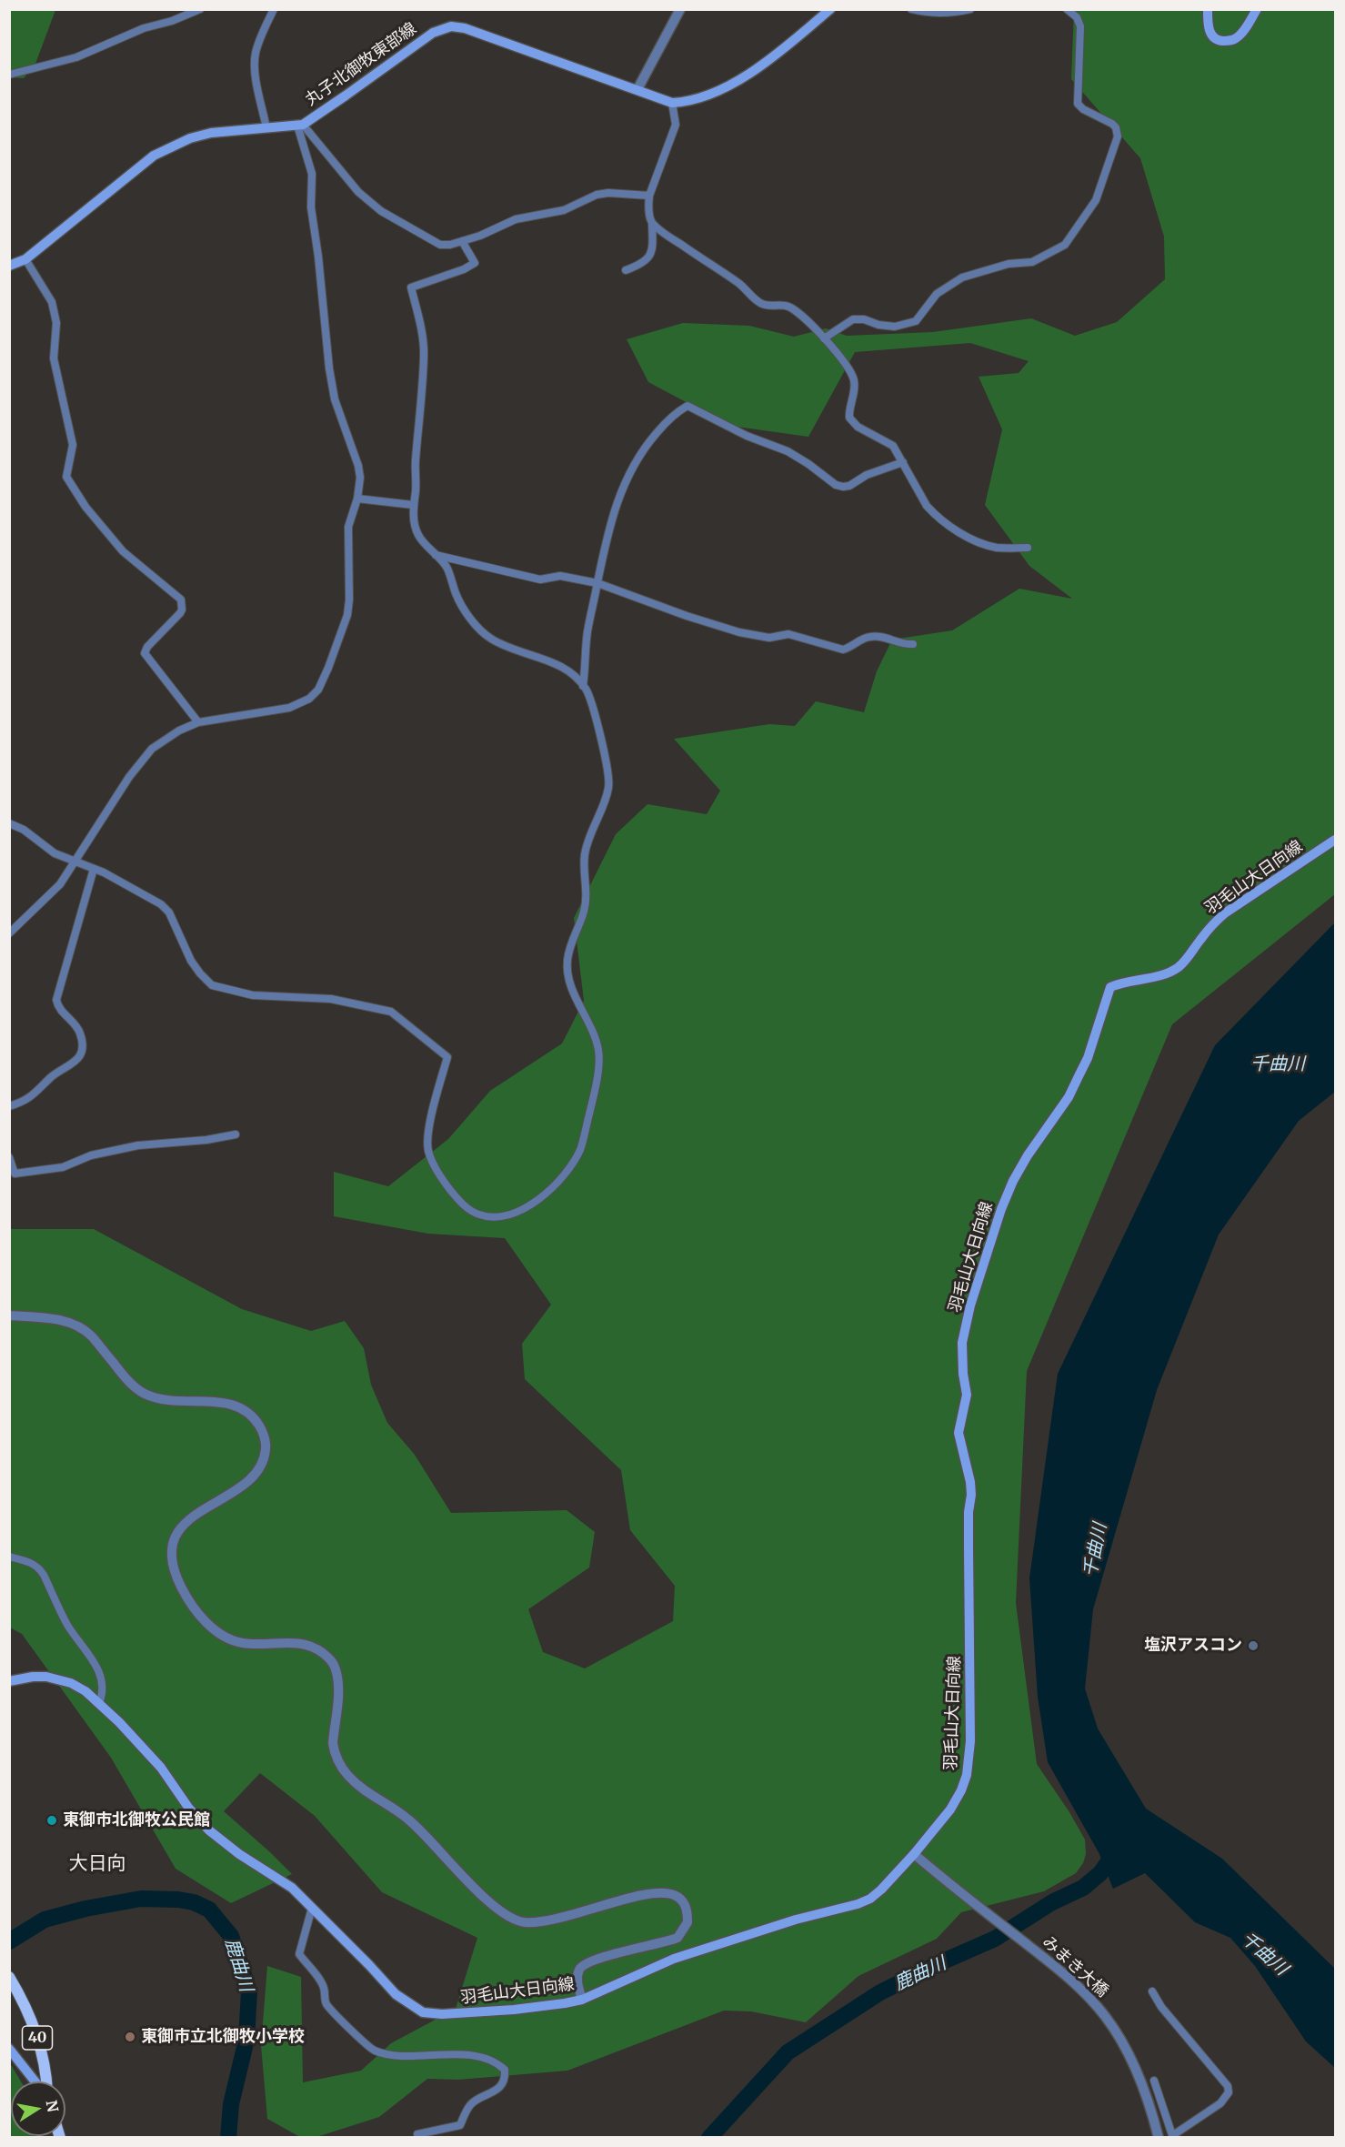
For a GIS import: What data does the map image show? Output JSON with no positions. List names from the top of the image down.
{
  "streets": {
    "main road": ["丸子北御牧東部線", "羽毛山大日向線", "40"],
    "street": ["みまき大橋"]
  },
  "crossings": [
    ["羽毛山大日向線", "みまき大橋"]
  ],
  "districts": ["大日向"],
  "water": ["千曲川", "鹿曲川"],
  "places": ["塩沢アスコン", "東御市北御牧公民館", "東御市立北御牧小学校"],
  "north": "right"
}
